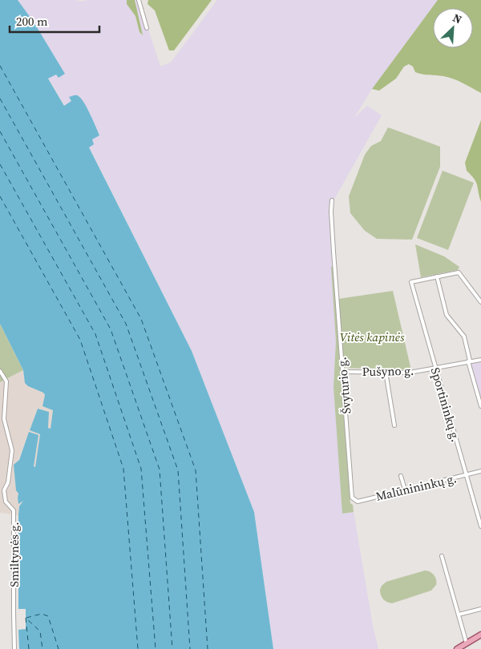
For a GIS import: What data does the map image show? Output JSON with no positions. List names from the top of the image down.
{
  "streets": {
    "street": [
      "Pušyno g.",
      "Švyturio g.",
      "Sportininkų g.",
      "Malūnininkų g.",
      "Smiltynės g."
    ]
  },
  "crossings": [
    ["Pušyno g.", "Švyturio g."],
    ["Pušyno g.", "Sportininkų g."],
    ["Švyturio g.", "Malūnininkų g."],
    ["Sportininkų g.", "Malūnininkų g."]
  ],
  "parks": ["Vitės kapinės"],
  "scale_bar": "200 m",
  "north": "top right"
}
